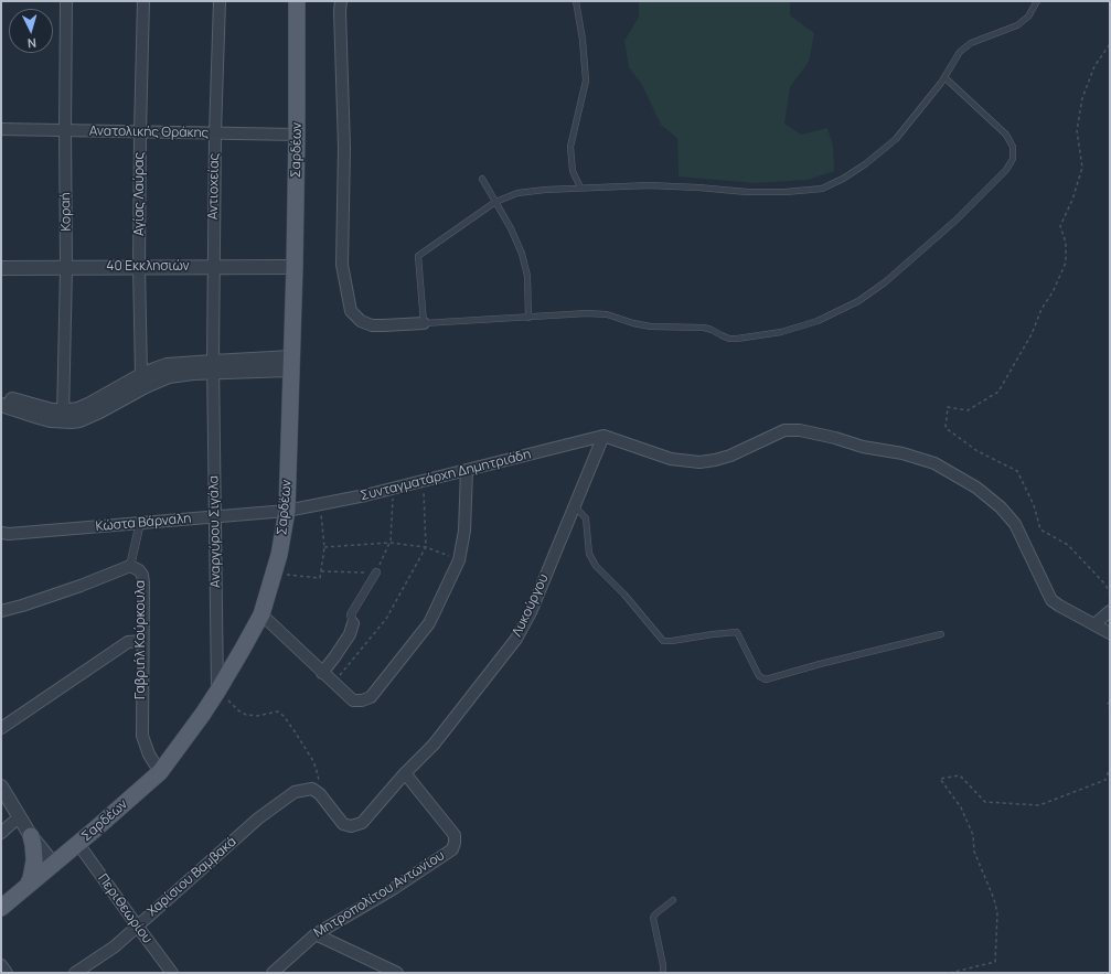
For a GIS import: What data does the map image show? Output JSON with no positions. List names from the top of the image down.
{
  "streets": {
    "main road": ["Σαρδέων"],
    "street": [
      "Ανατολικής Θράκης",
      "Αντιοχείας",
      "Αγίας Λαύρας",
      "Κοραή",
      "40 Εκκλησιών",
      "Συνταγματάρχη Δημητριάδη",
      "Κώστα Βάρναλη",
      "Αναργύρου Σιγάλα",
      "Λυκούργου",
      "Γαβριήλ Κούρκουλα",
      "Χαρίσιου Βαμβακά",
      "Μητροπολίτου Αντωνίου",
      "Περιθεωρίου"
    ]
  },
  "crossings": [
    ["Ανατολικής Θράκης", "Σαρδέων"],
    ["Ανατολικής Θράκης", "Αντιοχείας"],
    ["Ανατολικής Θράκης", "Αγίας Λαύρας"],
    ["Ανατολικής Θράκης", "Κοραή"],
    ["Σαρδέων", "40 Εκκλησιών"],
    ["Σαρδέων", "Συνταγματάρχη Δημητριάδη"],
    ["Σαρδέων", "Κώστα Βάρναλη"],
    ["Σαρδέων", "Αναργύρου Σιγάλα"],
    ["Σαρδέων", "Γαβριήλ Κούρκουλα"],
    ["Σαρδέων", "Περιθεωρίου"],
    ["Αντιοχείας", "40 Εκκλησιών"],
    ["Αντιοχείας", "Αναργύρου Σιγάλα"],
    ["Αγίας Λαύρας", "40 Εκκλησιών"],
    ["Κοραή", "40 Εκκλησιών"],
    ["Συνταγματάρχη Δημητριάδη", "Κώστα Βάρναλη"],
    ["Συνταγματάρχη Δημητριάδη", "Λυκούργου"],
    ["Κώστα Βάρναλη", "Αναργύρου Σιγάλα"],
    ["Λυκούργου", "Χαρίσιου Βαμβακά"],
    ["Λυκούργου", "Μητροπολίτου Αντωνίου"],
    ["Χαρίσιου Βαμβακά", "Περιθεωρίου"]
  ],
  "north": "bottom"
}
